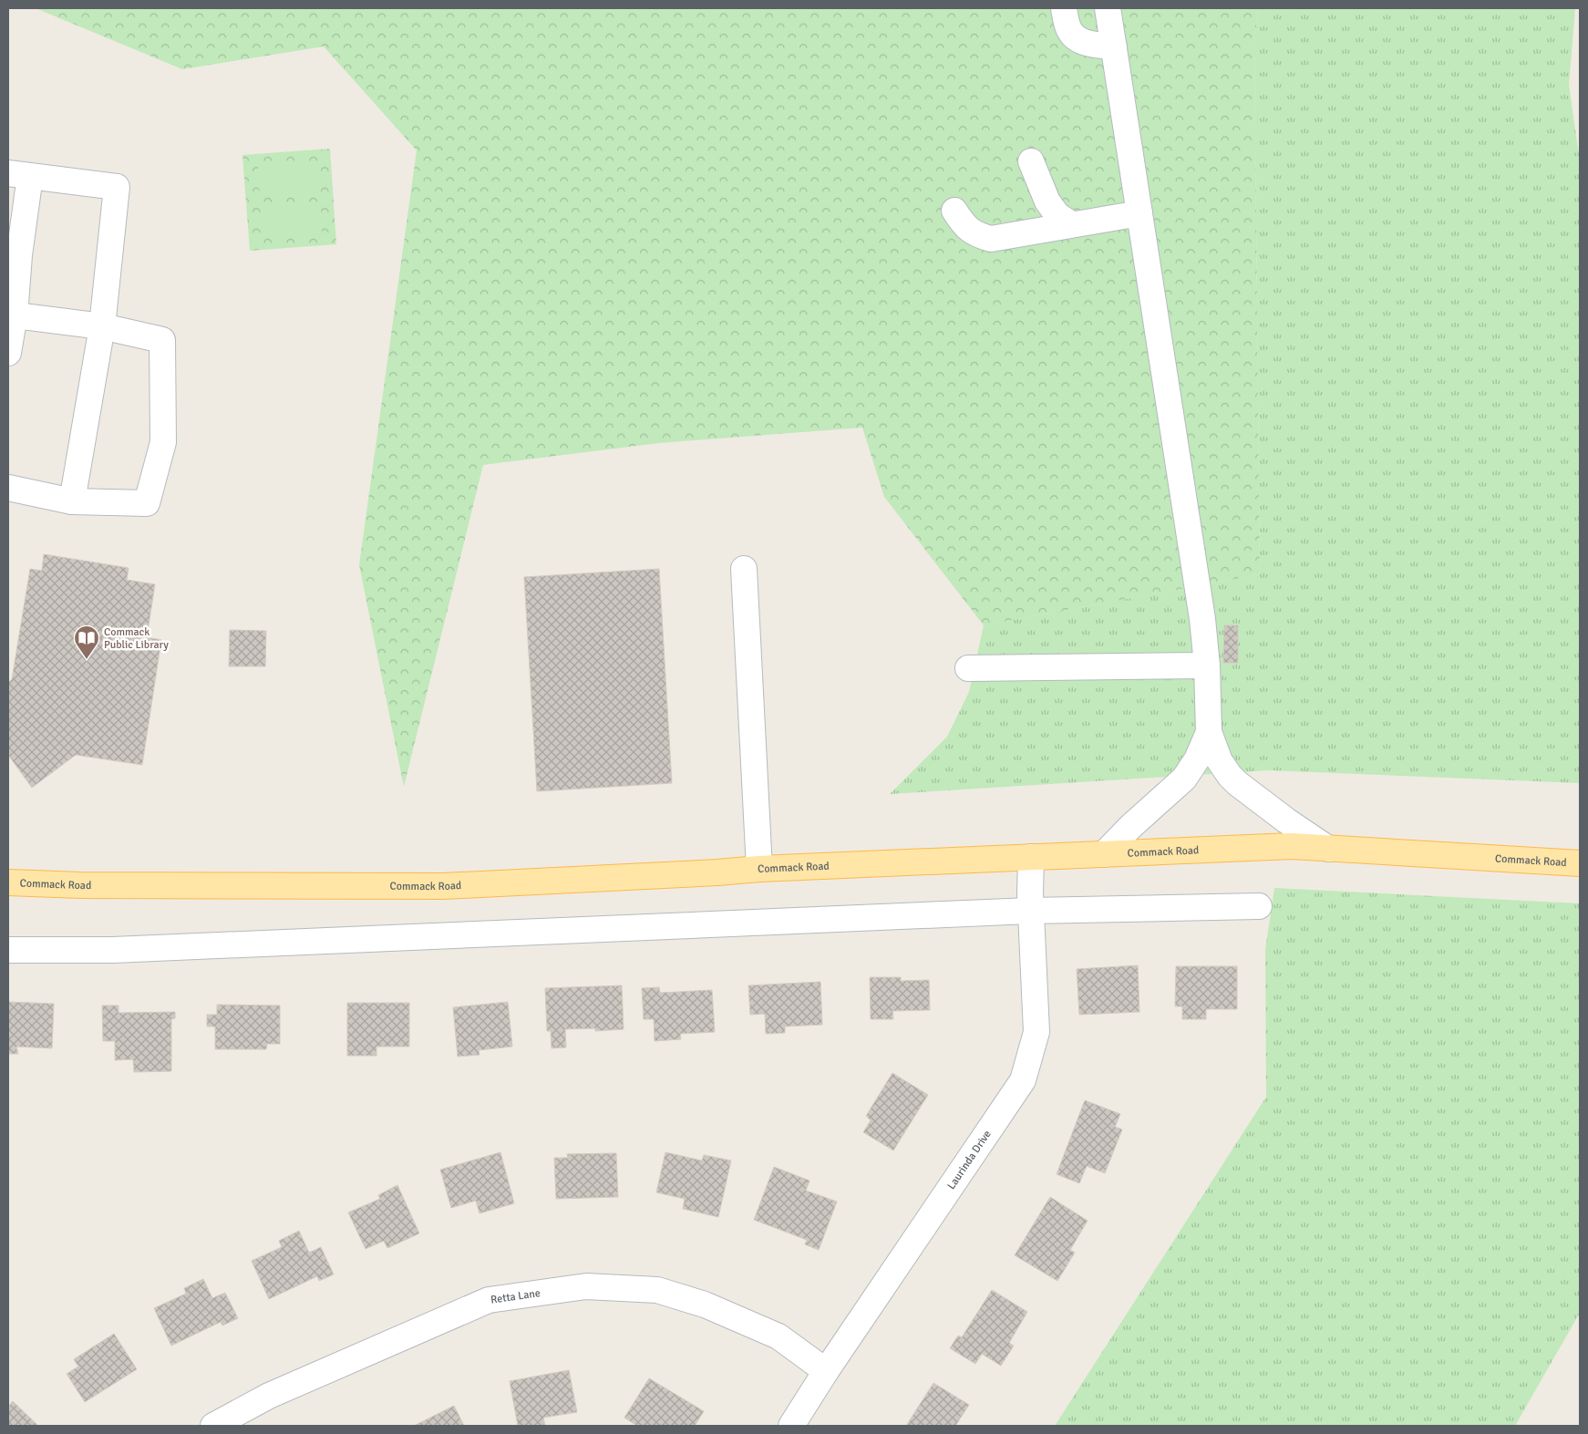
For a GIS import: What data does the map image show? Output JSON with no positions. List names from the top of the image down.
{
  "streets": {
    "main road": ["Commack Road"],
    "street": ["Laurinda Drive", "Retta Lane"]
  },
  "crossings": [
    ["Commack Road", "Laurinda Drive"],
    ["Laurinda Drive", "Retta Lane"]
  ],
  "places": {
    "library": ["Commack Public Library"]
  }
}
